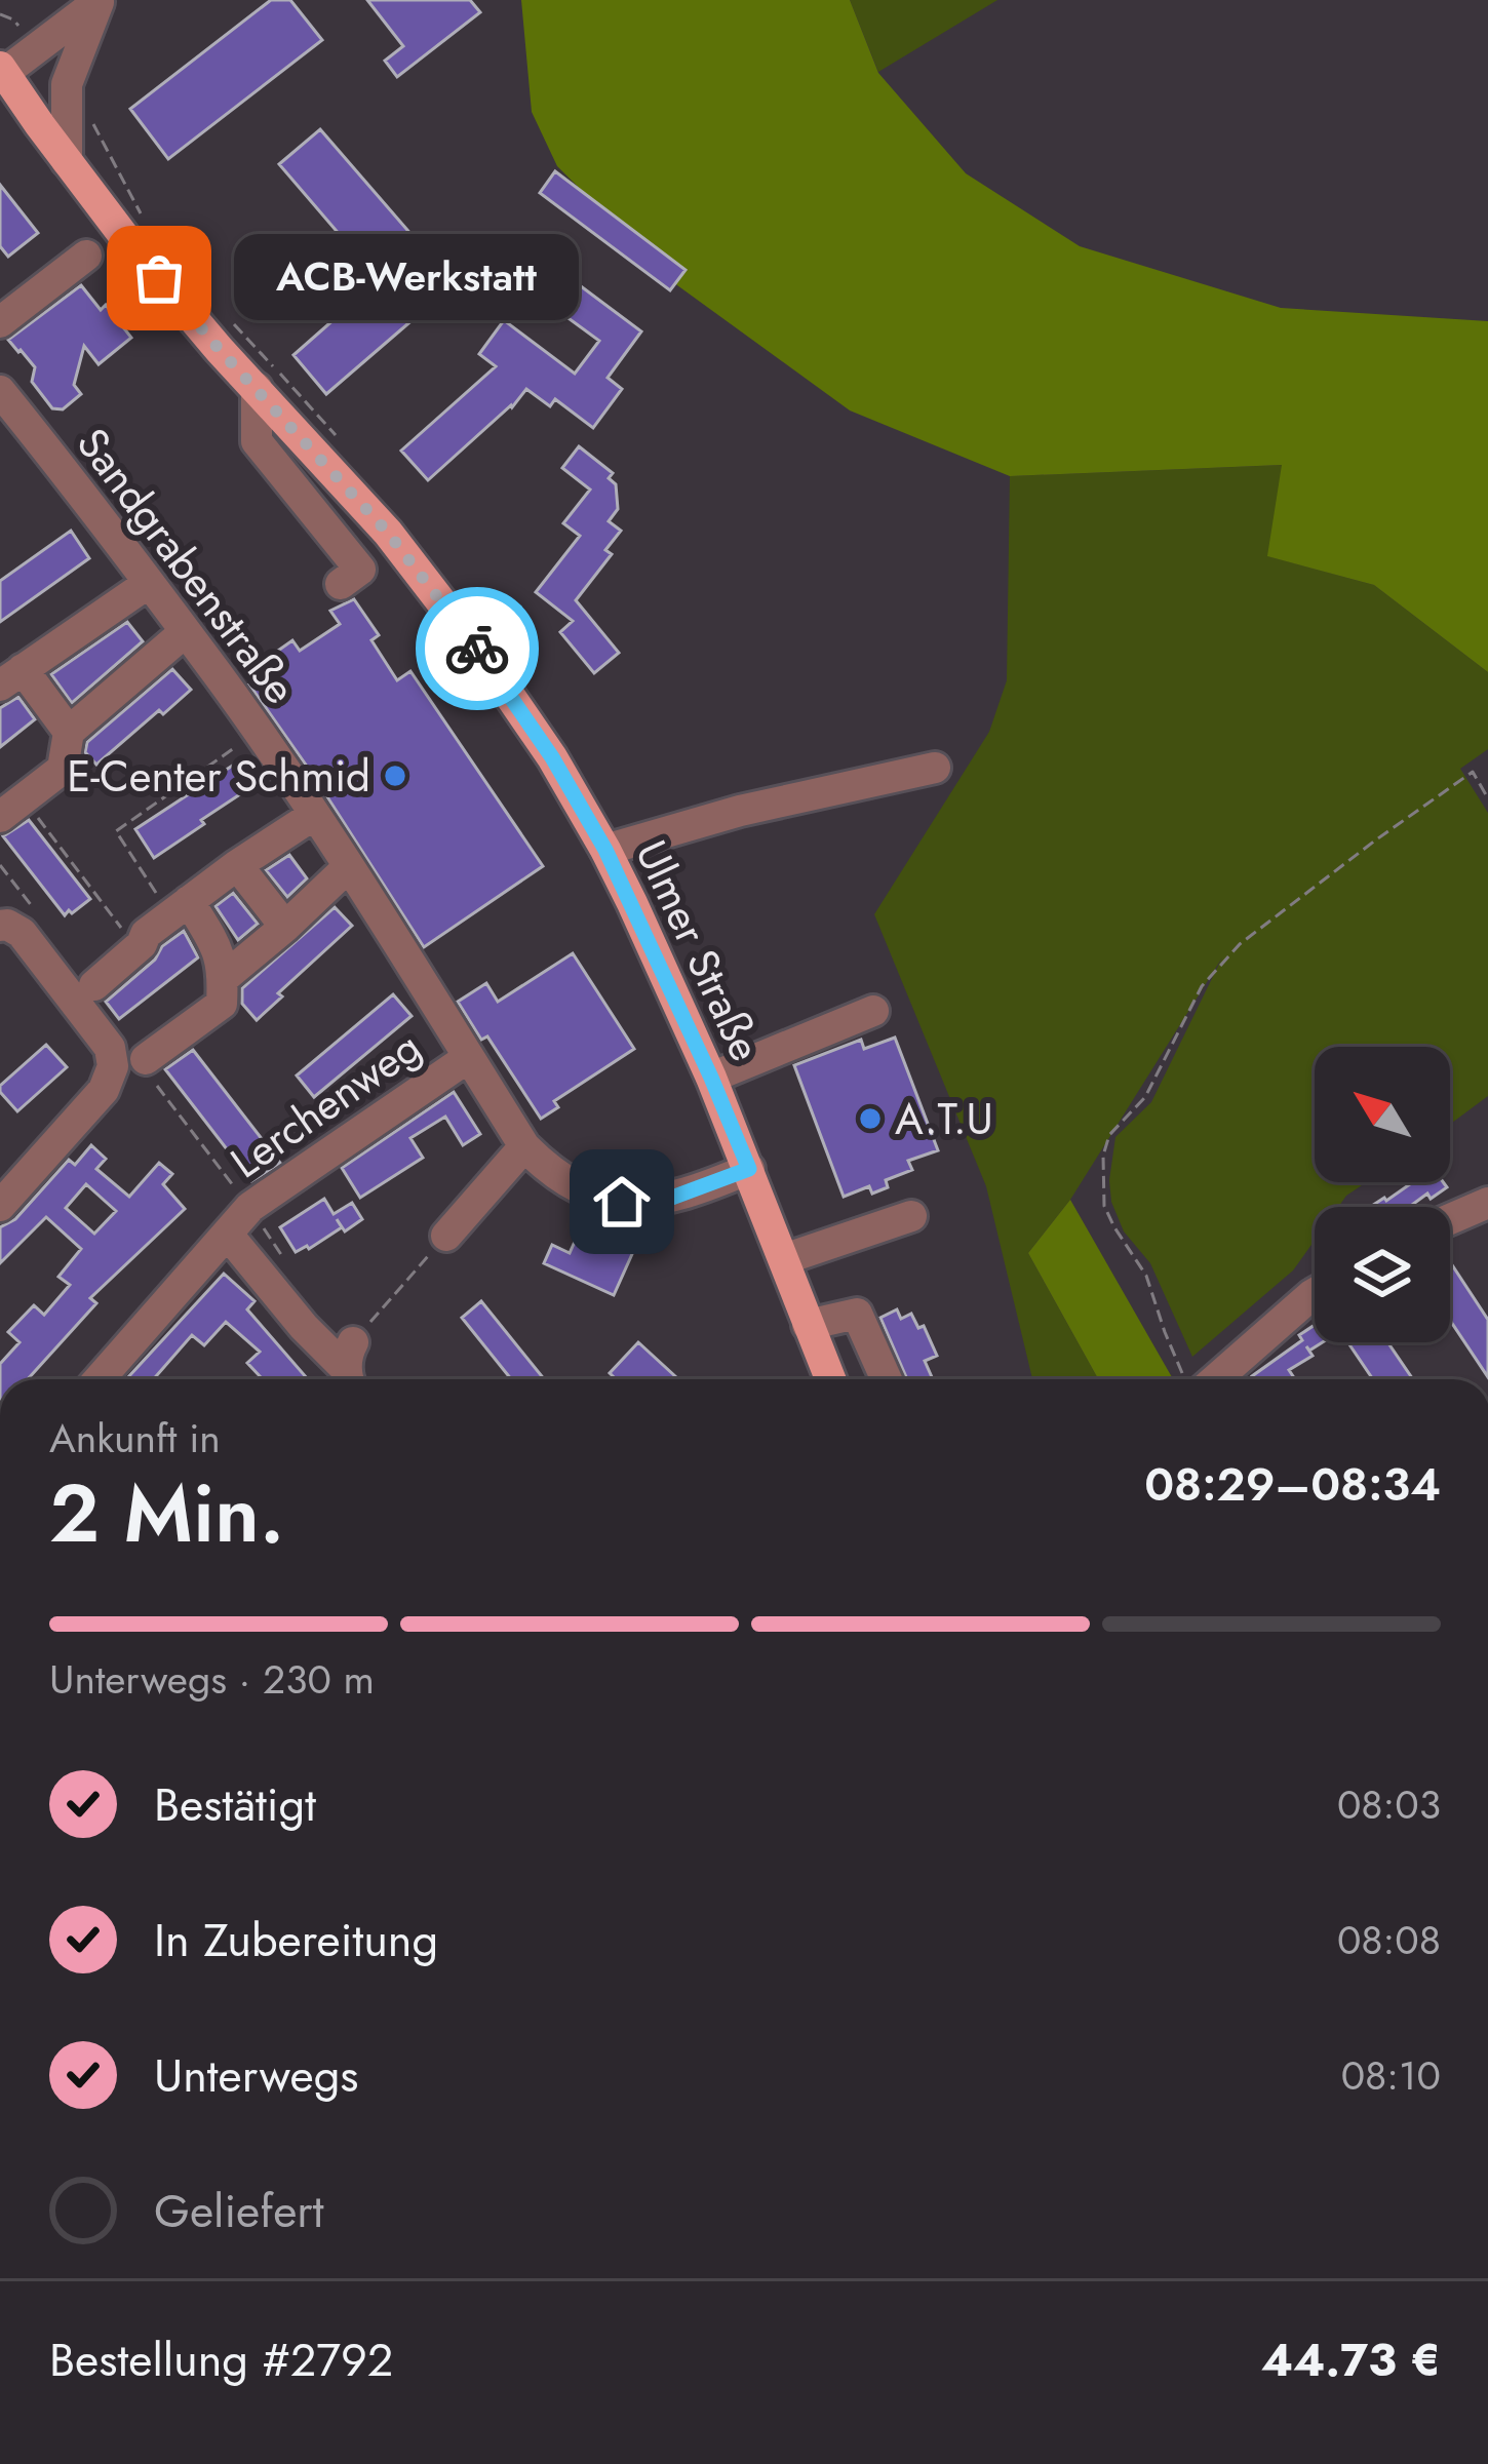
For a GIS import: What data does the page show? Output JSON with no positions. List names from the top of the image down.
{
  "streets": {
    "main road": ["Ulmer Straße"],
    "street": ["Sandgrabenstraße", "Lerchenweg"]
  },
  "crossings": [
    ["Sandgrabenstraße", "Ulmer Straße"],
    ["Sandgrabenstraße", "Lerchenweg"]
  ],
  "places": ["ACB-Werkstatt", "E-Center Schmid", "A.T.U"],
  "north": "top left",
  "page": {
    "bubble": "ACB-Werkstatt",
    "heading": ["2 Min.", "Ankunft in", "08:29–08:34"],
    "panel": ["Bestellung #2792", "44.73 €"],
    "bar": "Unterwegs · 230 m",
    "list": [
      ["Bestätigt", "08:03"],
      ["In Zubereitung", "08:08"],
      ["Unterwegs", "08:10"],
      "Geliefert"
    ]
  }
}
